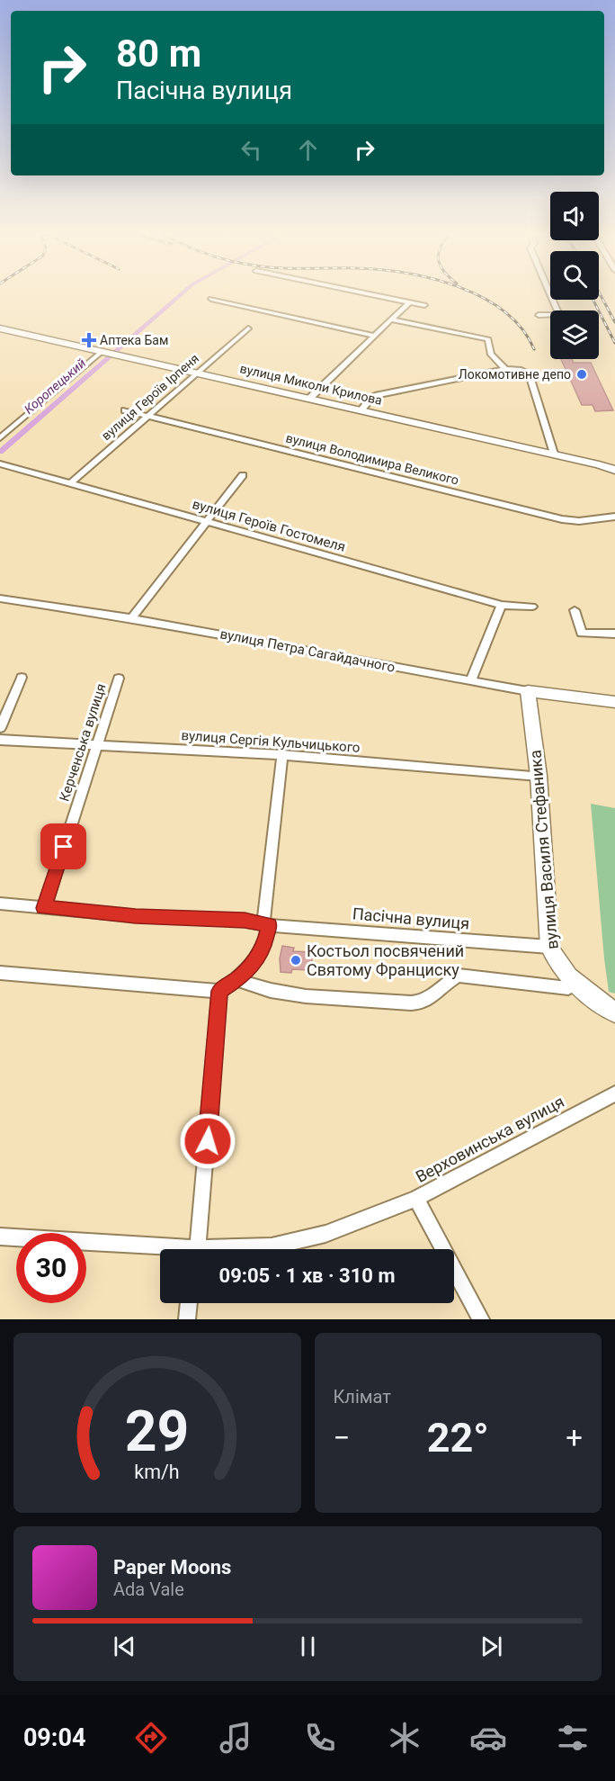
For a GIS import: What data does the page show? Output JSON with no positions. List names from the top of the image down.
{
  "streets": {
    "street": [
      "вулиця Миколи Крилова",
      "вулиця Героїв Ірпеня",
      "вулиця Володимира Великого",
      "вулиця Героїв Гостомеля",
      "вулиця Петра Сагайдачного",
      "вулиця Сергія Кульчицького",
      "Керченська вулиця",
      "вулиця Василя Стефаника",
      "Пасічна вулиця",
      "Верховинська вулиця"
    ]
  },
  "crossings": [
    ["вулиця Миколи Крилова", "вулиця Героїв Ірпеня"],
    ["вулиця Героїв Ірпеня", "вулиця Володимира Великого"],
    ["вулиця Героїв Ірпеня", "вулиця Героїв Гостомеля"],
    ["вулиця Петра Сагайдачного", "вулиця Василя Стефаника"],
    ["вулиця Сергія Кульчицького", "Керченська вулиця"],
    ["вулиця Сергія Кульчицького", "вулиця Василя Стефаника"],
    ["Керченська вулиця", "Пасічна вулиця"],
    ["вулиця Василя Стефаника", "Пасічна вулиця"]
  ],
  "water": ["Коропецький"],
  "places": {
    "health": ["Аптека Бам"],
    "other": ["Локомотивне депо", "Костьол посвячений Святому Франциску"]
  },
  "page": {
    "turn": ["80 m", "Пасічна вулиця"],
    "limit": "30",
    "trip": "09:05 · 1 хв · 310 m",
    "tile": "Клімат",
    "heat": ["−", "22°", "+"],
    "song": ["Paper Moons", "Ada Vale"],
    "tabs": "09:04",
    "gauge": ["29", "km/h"]
  }
}
